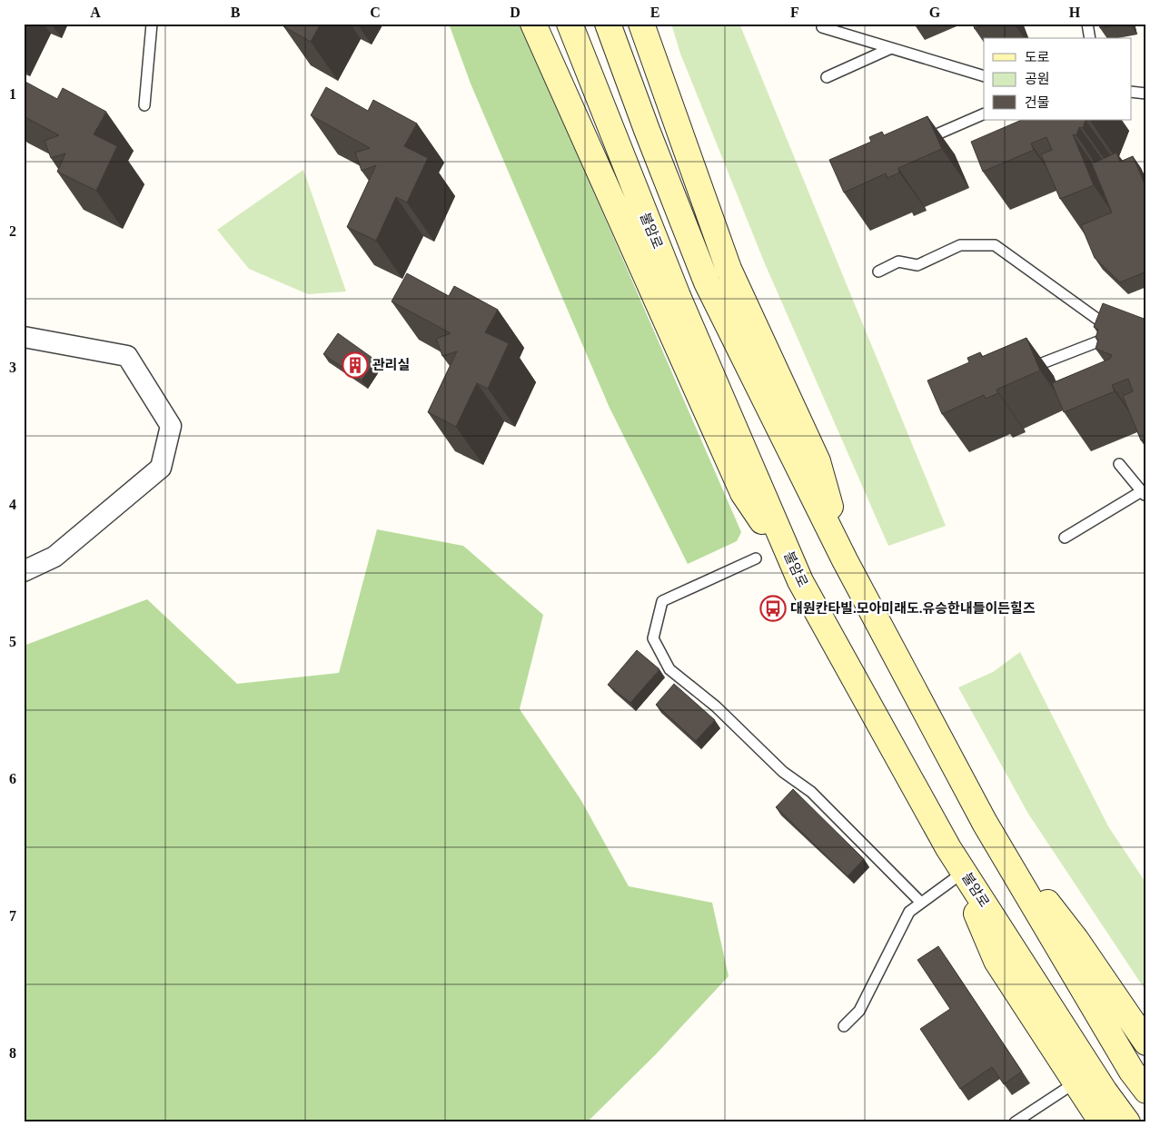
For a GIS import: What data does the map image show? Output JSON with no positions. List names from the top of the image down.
{
  "streets": {
    "street": ["불암로"]
  },
  "places": {
    "building": ["관리실"],
    "bus stop": ["대원칸타빌.모아미래도.유승한내들이든힐즈"]
  },
  "legend": ["도로", "공원", "건물"],
  "grid": {
    "columns": [
      "A",
      "B",
      "C",
      "D",
      "E",
      "F",
      "G",
      "H"
    ],
    "rows": [
      "1",
      "2",
      "3",
      "4",
      "5",
      "6",
      "7",
      "8"
    ]
  }
}
